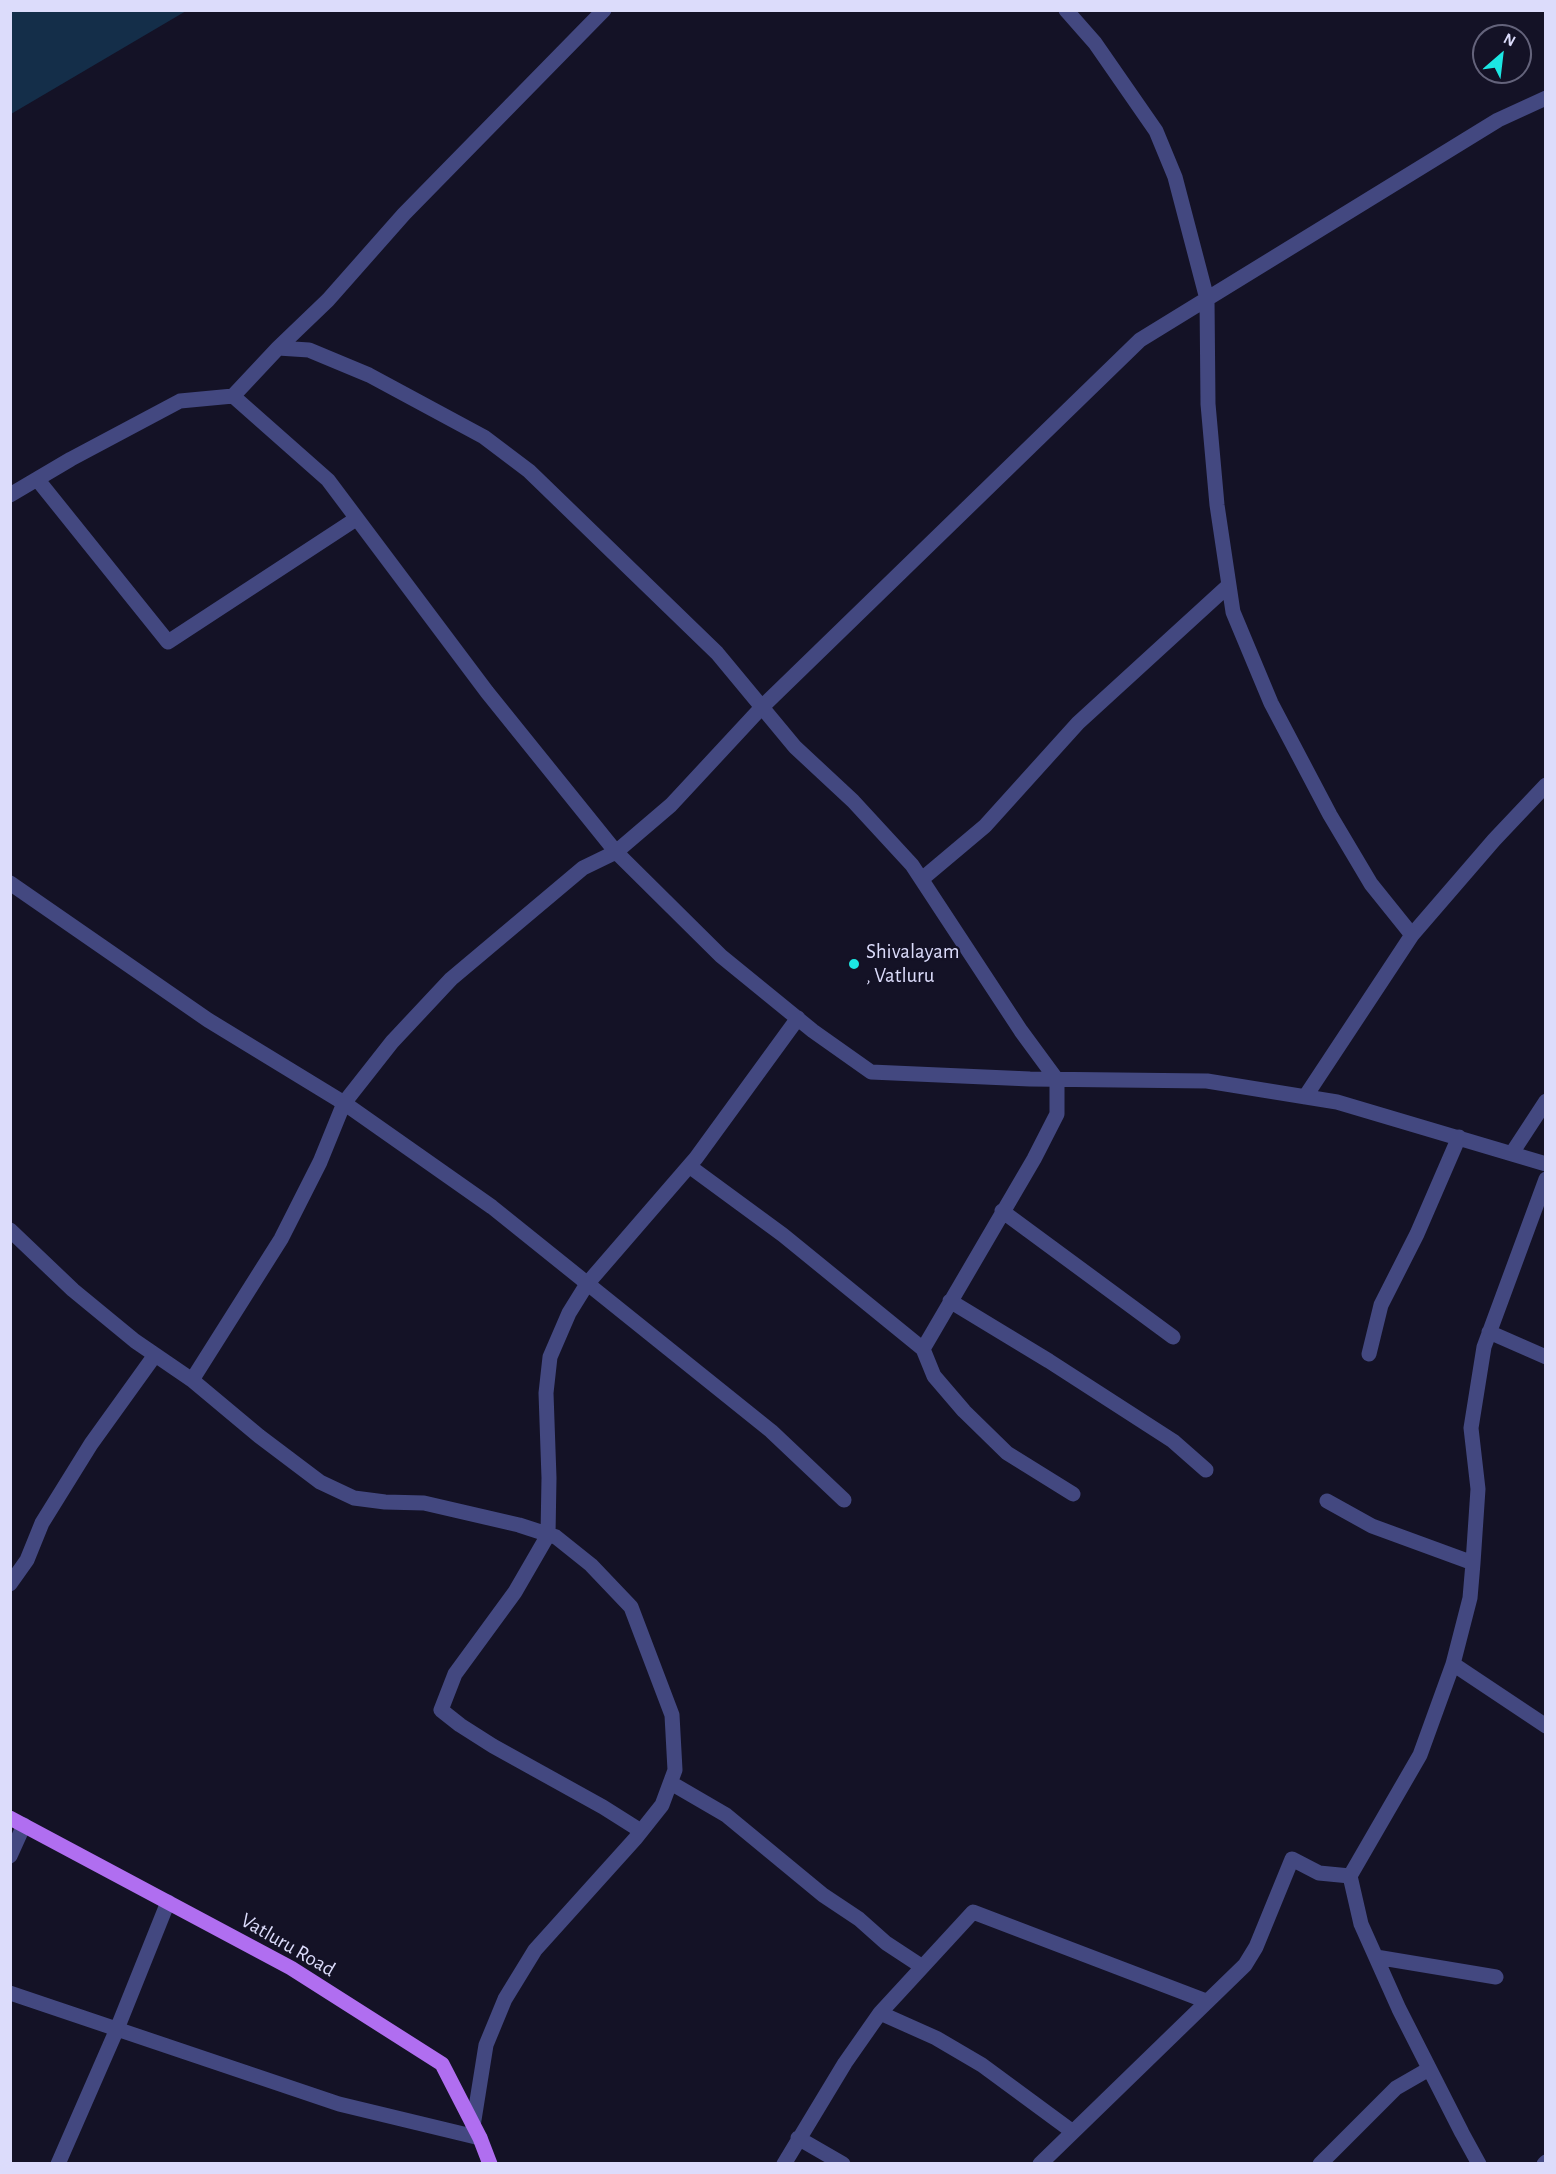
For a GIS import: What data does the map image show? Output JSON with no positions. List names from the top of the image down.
{
  "streets": {
    "main road": ["Vatluru Road"]
  },
  "places": ["Shivalayam , Vatluru"],
  "north": "top right"
}
